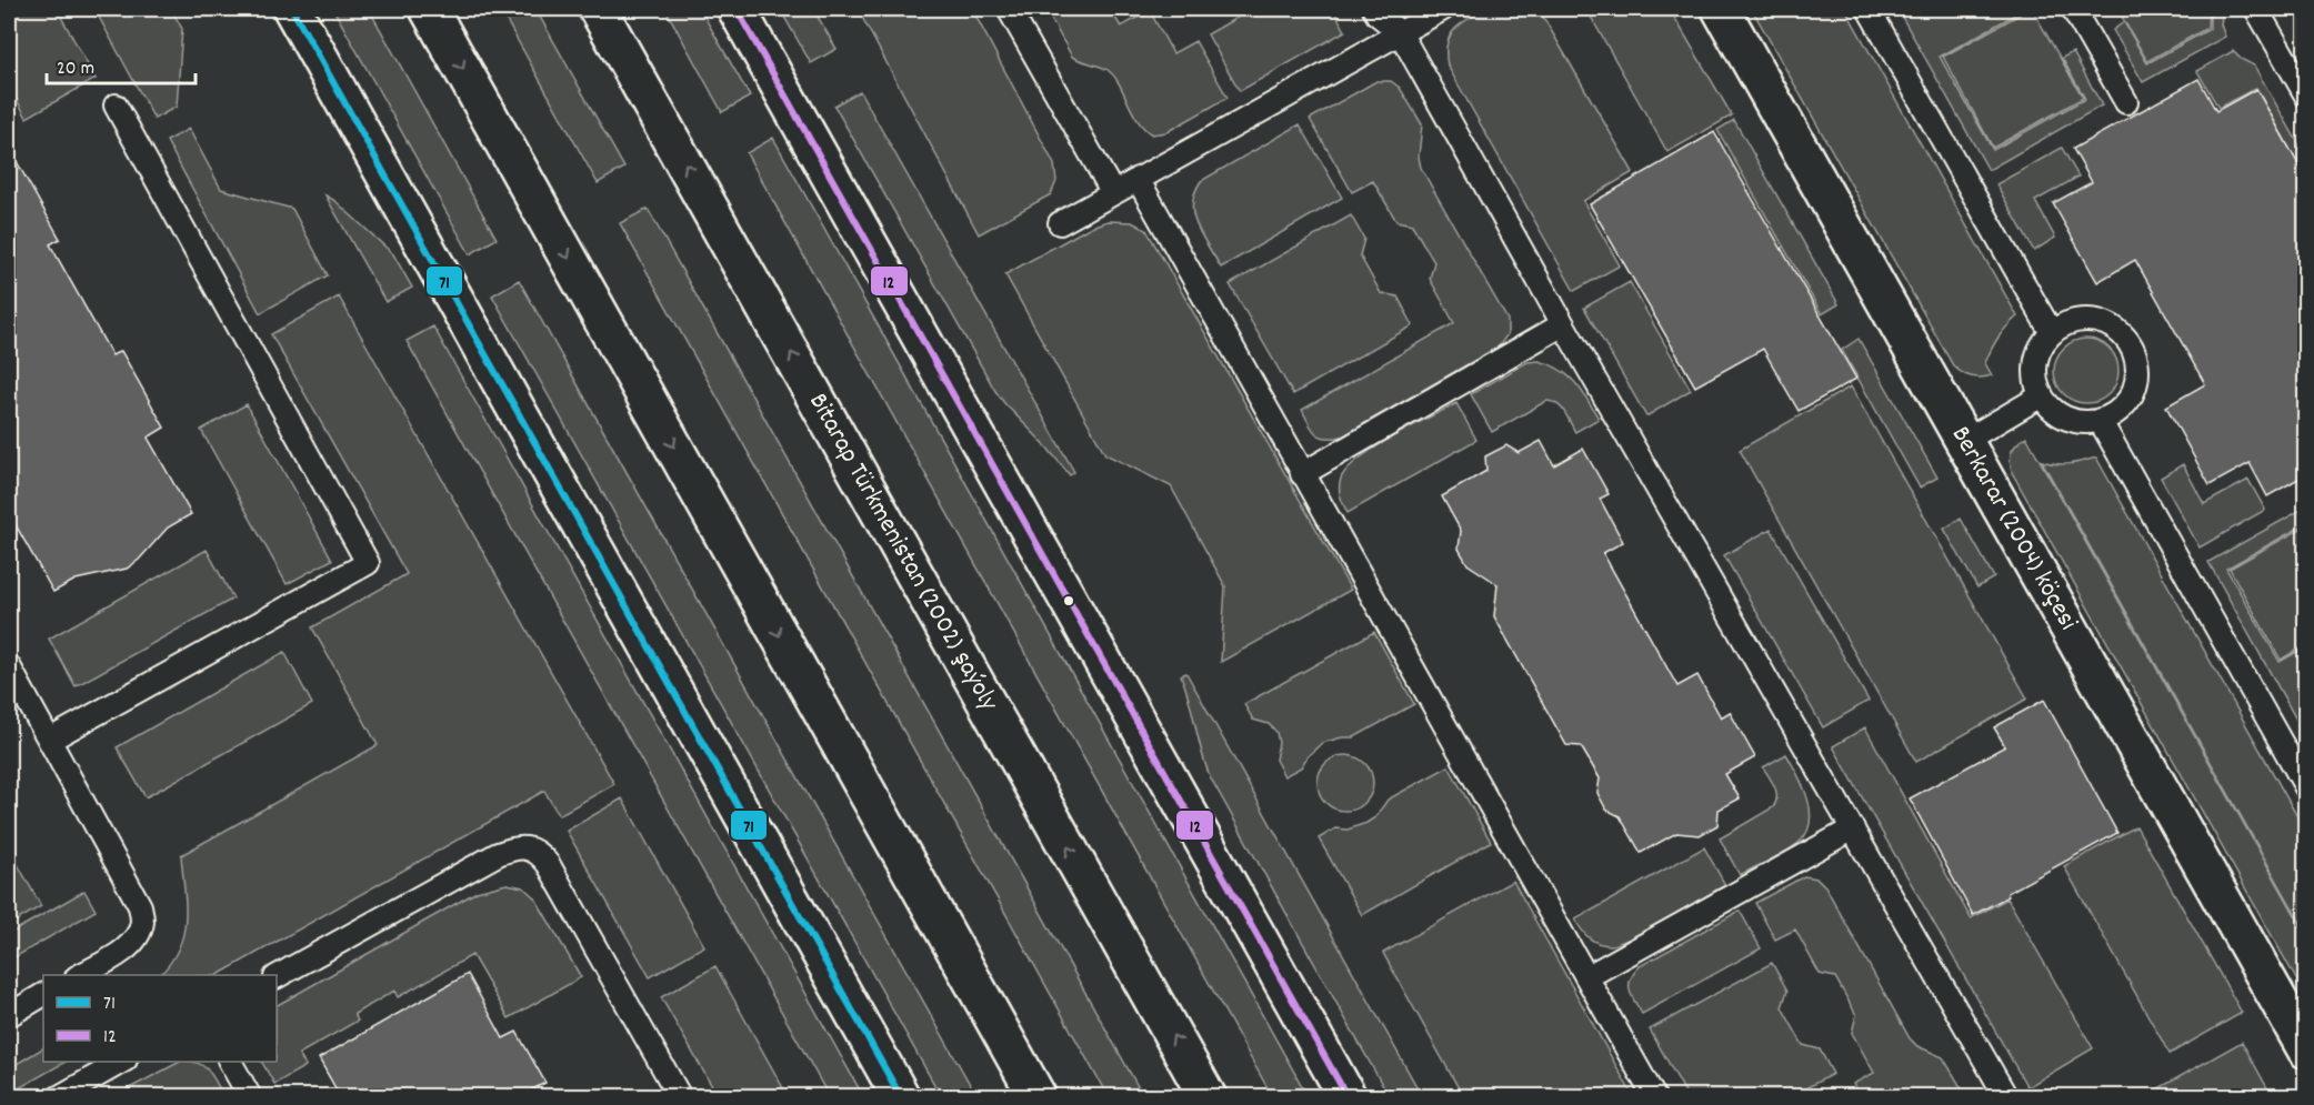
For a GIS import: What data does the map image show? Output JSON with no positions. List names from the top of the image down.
{
  "streets": {
    "street": ["Berkarar (2004) köçesi", "Bitarap Türkmenistan (2002) şaýoly"]
  },
  "lines": ["transit line 71", "transit line 12"],
  "legend": ["71", "12"],
  "scale_bar": "20 m"
}
